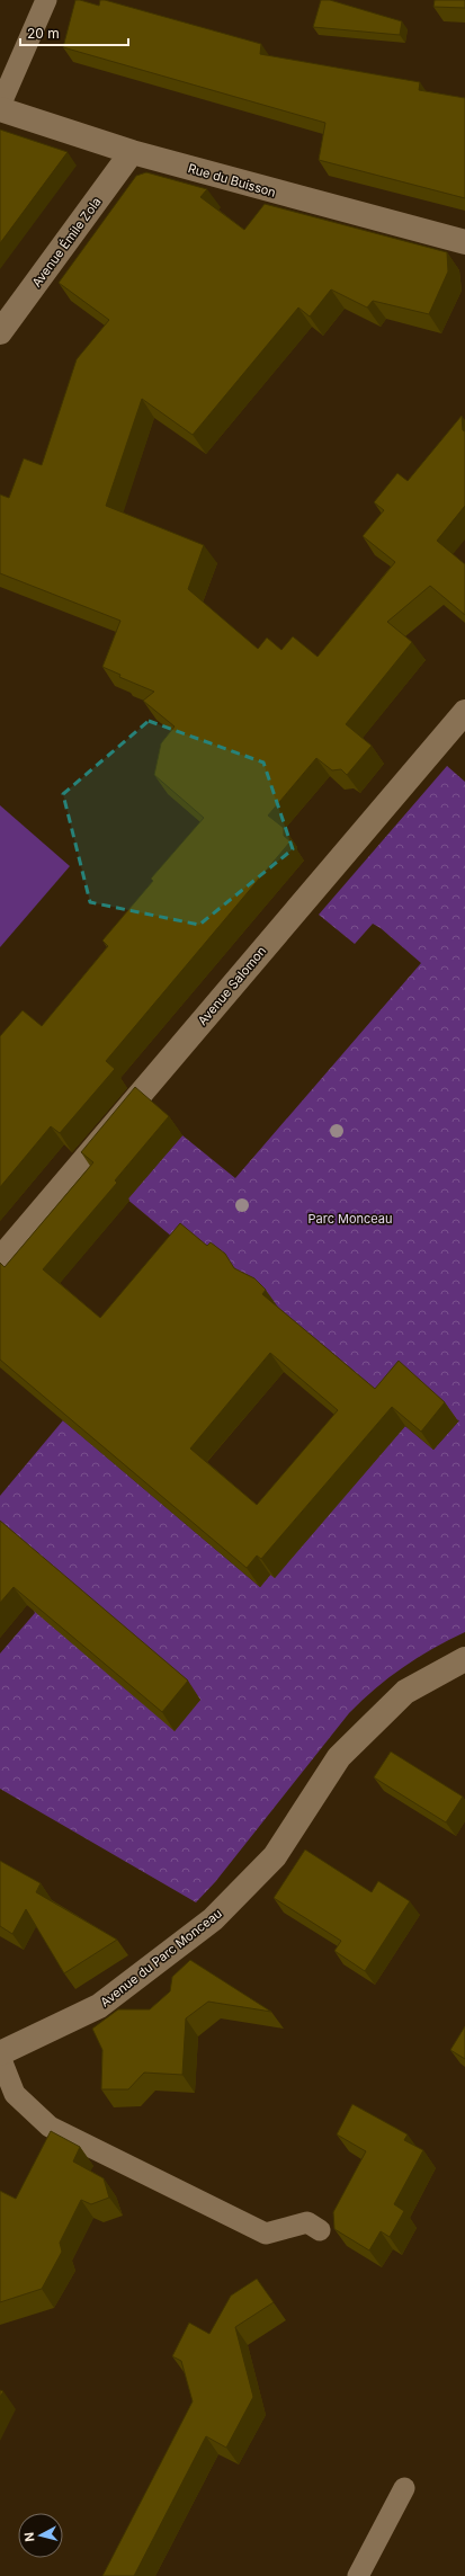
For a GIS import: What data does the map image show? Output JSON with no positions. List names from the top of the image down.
{
  "streets": {
    "street": [
      "Rue du Buisson",
      "Avenue Émile Zola",
      "Avenue Salomon",
      "Avenue du Parc Monceau"
    ]
  },
  "crossings": [
    ["Rue du Buisson", "Avenue Émile Zola"]
  ],
  "parks": ["Parc Monceau"],
  "scale_bar": "20 m",
  "north": "left"
}
